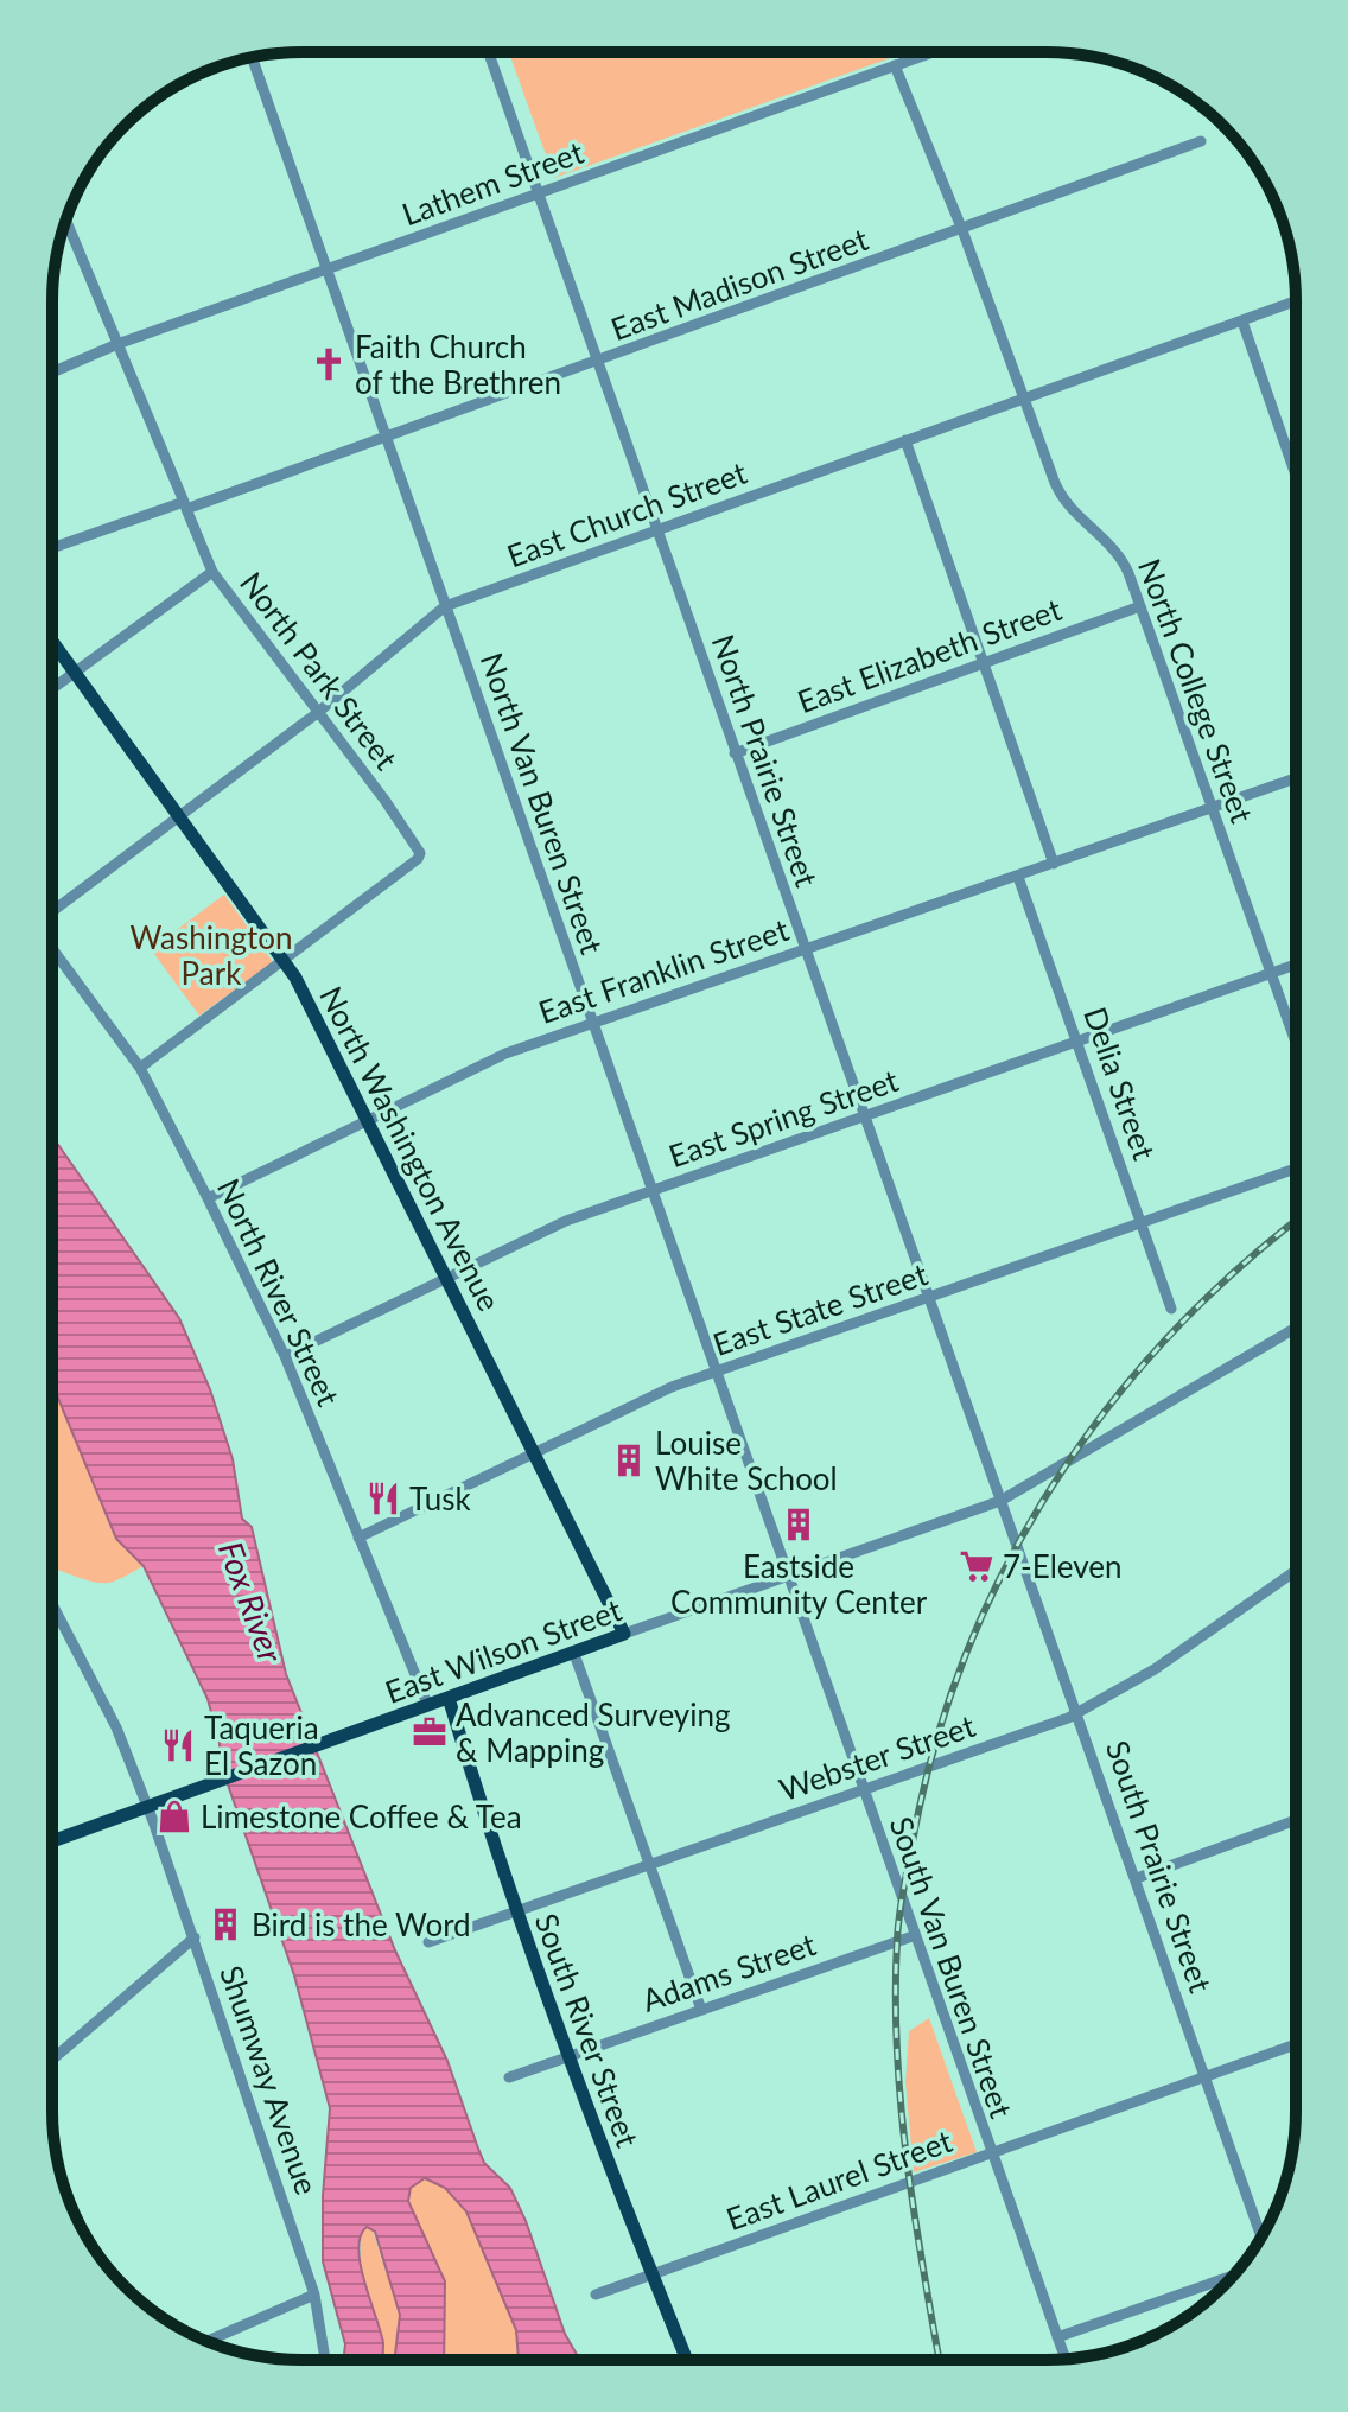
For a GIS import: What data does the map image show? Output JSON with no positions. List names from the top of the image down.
{
  "streets": {
    "main road": ["North Washington Avenue", "East Wilson Street", "South River Street"],
    "street": [
      "Lathem Street",
      "East Madison Street",
      "East Church Street",
      "East Elizabeth Street",
      "North Park Street",
      "North College Street",
      "North Prairie Street",
      "North Van Buren Street",
      "East Franklin Street",
      "Delia Street",
      "East Spring Street",
      "North River Street",
      "East State Street",
      "Webster Street",
      "South Prairie Street",
      "South Van Buren Street",
      "Adams Street",
      "Shumway Avenue",
      "East Laurel Street"
    ]
  },
  "crossings": [
    ["Lathem Street", "North Park Street"],
    ["Lathem Street", "North College Street"],
    ["Lathem Street", "North Prairie Street"],
    ["Lathem Street", "North Van Buren Street"],
    ["East Madison Street", "North Park Street"],
    ["East Madison Street", "North College Street"],
    ["East Madison Street", "North Prairie Street"],
    ["East Madison Street", "North Van Buren Street"],
    ["East Church Street", "North Park Street"],
    ["East Church Street", "North College Street"],
    ["East Church Street", "North Prairie Street"],
    ["East Church Street", "North Van Buren Street"],
    ["East Church Street", "North Washington Avenue"],
    ["East Elizabeth Street", "North College Street"],
    ["East Elizabeth Street", "North Prairie Street"],
    ["North Park Street", "North Washington Avenue"],
    ["North College Street", "East Franklin Street"],
    ["North College Street", "East Spring Street"],
    ["North Prairie Street", "East Franklin Street"],
    ["North Prairie Street", "East Spring Street"],
    ["North Prairie Street", "East State Street"],
    ["North Prairie Street", "East Wilson Street"],
    ["North Prairie Street", "South Prairie Street"],
    ["North Van Buren Street", "East Franklin Street"],
    ["North Van Buren Street", "East Spring Street"],
    ["North Van Buren Street", "East State Street"],
    ["North Van Buren Street", "East Wilson Street"],
    ["North Van Buren Street", "South Van Buren Street"],
    ["East Franklin Street", "Delia Street"],
    ["East Franklin Street", "North Washington Avenue"],
    ["East Franklin Street", "North River Street"],
    ["Delia Street", "East Spring Street"],
    ["Delia Street", "East State Street"],
    ["East Spring Street", "North Washington Avenue"],
    ["East Spring Street", "North River Street"],
    ["North Washington Avenue", "East State Street"],
    ["North Washington Avenue", "East Wilson Street"],
    ["North River Street", "East State Street"],
    ["North River Street", "East Wilson Street"],
    ["East Wilson Street", "South Prairie Street"],
    ["East Wilson Street", "South Van Buren Street"],
    ["East Wilson Street", "South River Street"],
    ["East Wilson Street", "Shumway Avenue"],
    ["Webster Street", "South Prairie Street"],
    ["Webster Street", "South Van Buren Street"],
    ["Webster Street", "South River Street"],
    ["South Prairie Street", "East Laurel Street"],
    ["South Van Buren Street", "Adams Street"],
    ["South Van Buren Street", "East Laurel Street"],
    ["Adams Street", "South River Street"],
    ["South River Street", "East Laurel Street"]
  ],
  "water": ["Fox River"],
  "parks": ["Washington Park"],
  "places": {
    "church": ["Faith Church of the Brethren"],
    "building": ["Louise White School", "Eastside Community Center", "Bird is the Word"],
    "restaurant": ["Tusk", "Taqueria El Sazon"],
    "supermarket": ["7-Eleven"],
    "office": ["Advanced Surveying & Mapping"],
    "shop": ["Limestone Coffee & Tea"]
  }
}
